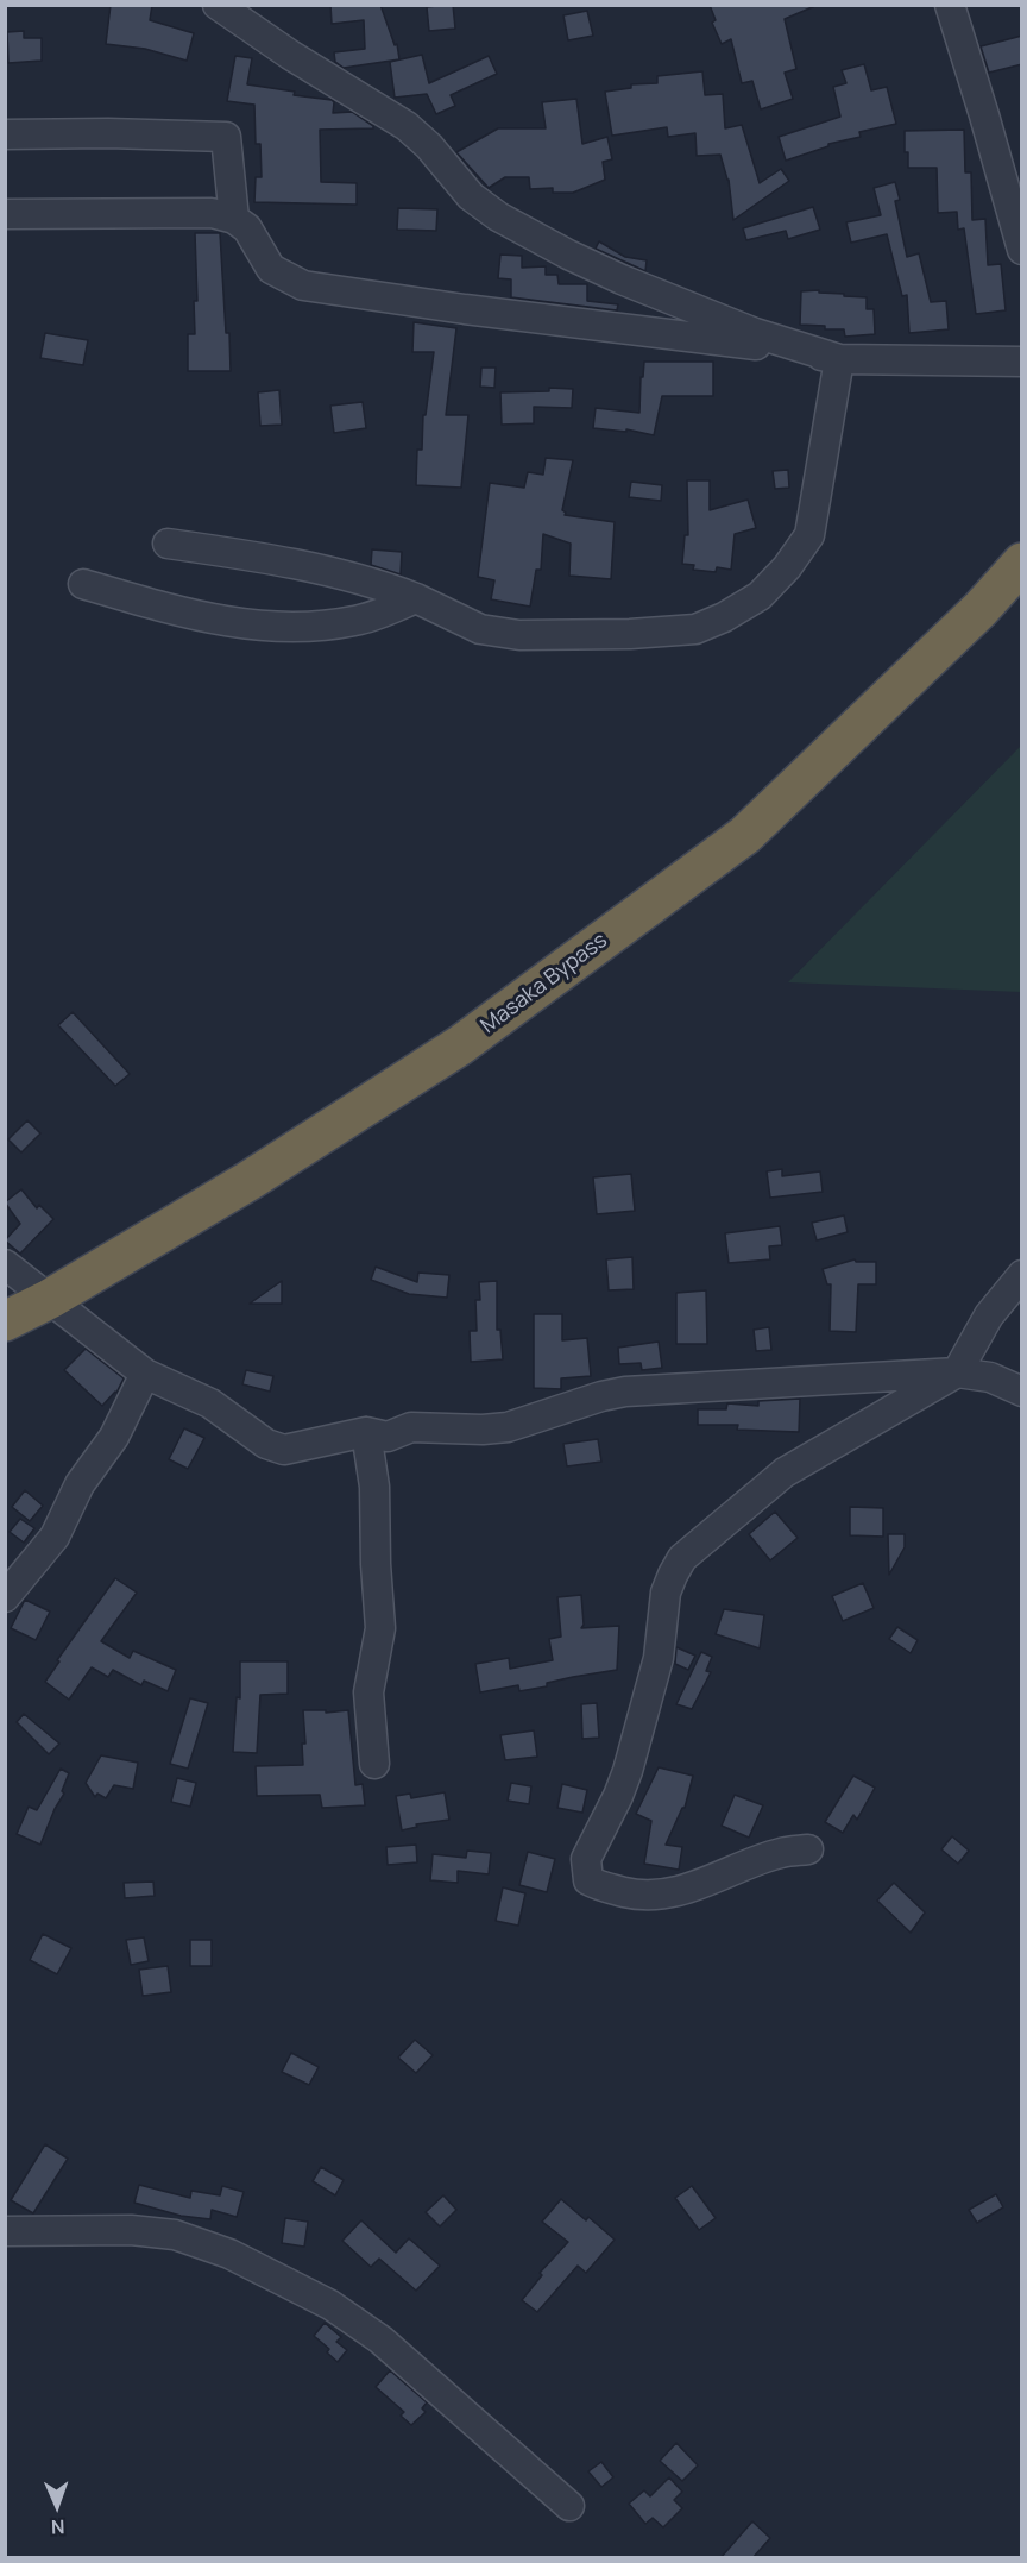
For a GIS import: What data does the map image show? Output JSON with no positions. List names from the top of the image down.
{
  "streets": {
    "highway": ["Masaka Bypass"]
  },
  "north": "bottom"
}
